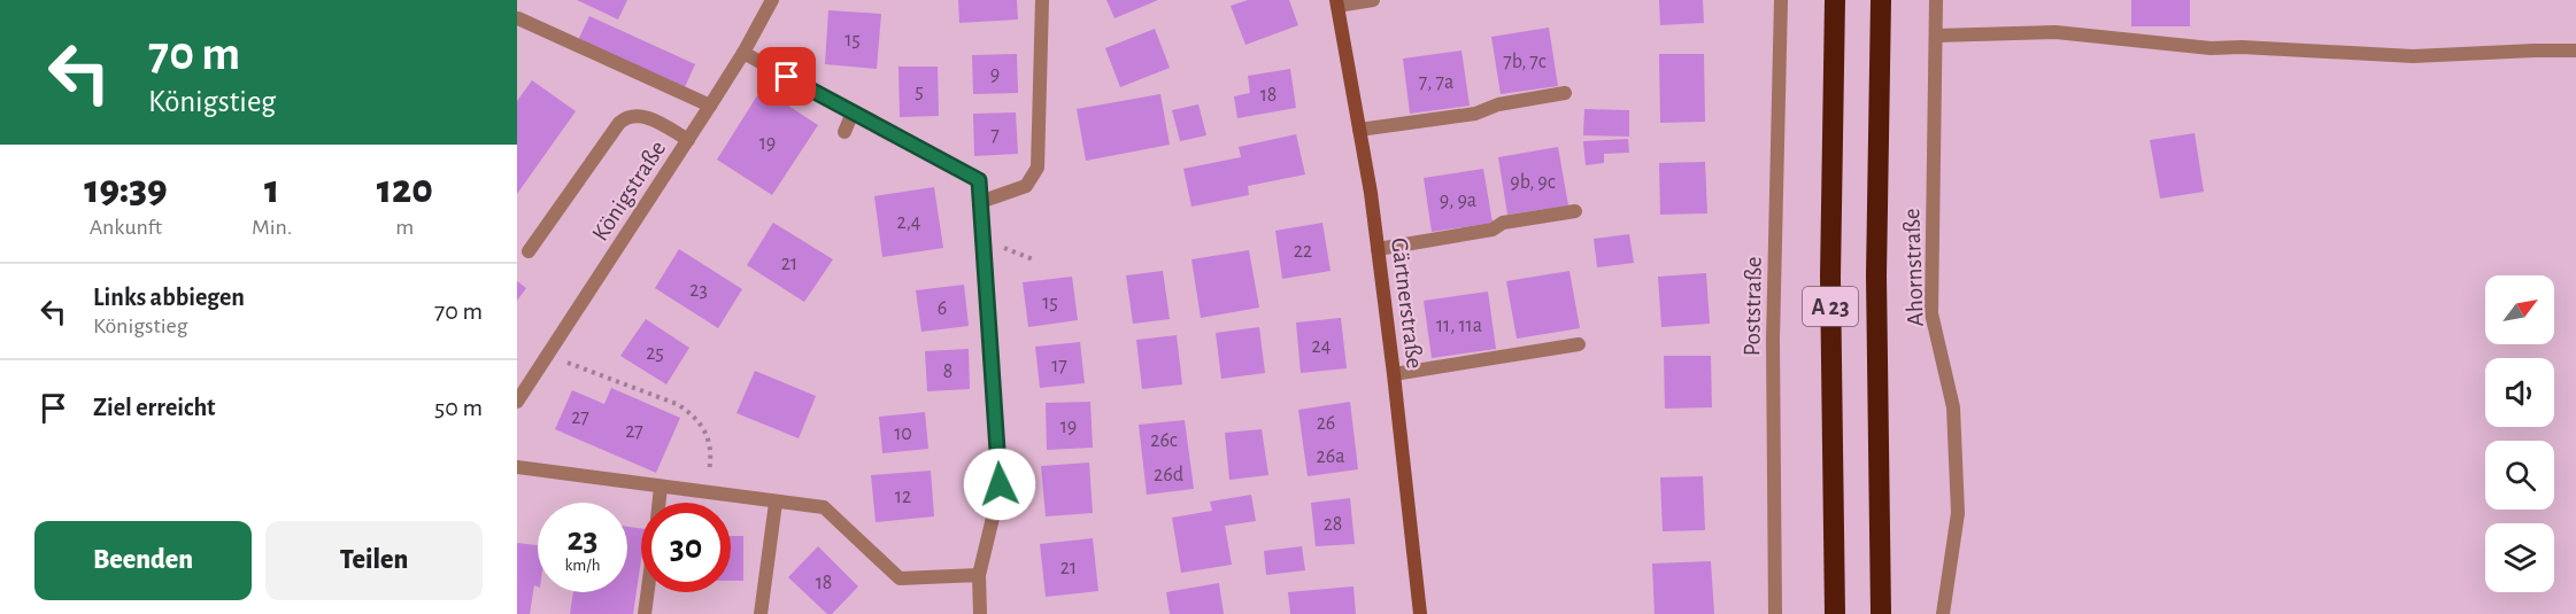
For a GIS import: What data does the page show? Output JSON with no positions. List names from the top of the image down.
{
  "streets": {
    "highway": ["A 23"],
    "street": [
      "Königstraße",
      "Ahornstraße",
      "Gärtnerstraße",
      "Poststraße"
    ]
  },
  "house_numbers": [
    "15",
    "7b, 7c",
    "9",
    "7, 7a",
    "5",
    "18",
    "7",
    "19",
    "9b, 9c",
    "9, 9a",
    "2,4",
    "22",
    "21",
    "23",
    "15",
    "6",
    "11, 11a",
    "24",
    "25",
    "17",
    "8",
    "27",
    "26",
    "19",
    "27",
    "10",
    "26c",
    "26a",
    "26d",
    "12",
    "28",
    "21",
    "18"
  ],
  "north": "top right",
  "page": {
    "turn": ["70 m", "Königstieg"],
    "eta": [
      "19:39",
      "Ankunft",
      "1",
      "Min.",
      "120",
      "m"
    ],
    "list": [
      {
        "name": "Links abbiegen",
        "note": "Königstieg",
        "value": "70 m"
      },
      {
        "name": "Ziel erreicht",
        "value": "50 m"
      }
    ],
    "speed": "23 km/h",
    "limit": "30",
    "buttons": ["Beenden", "Teilen"]
  }
}
